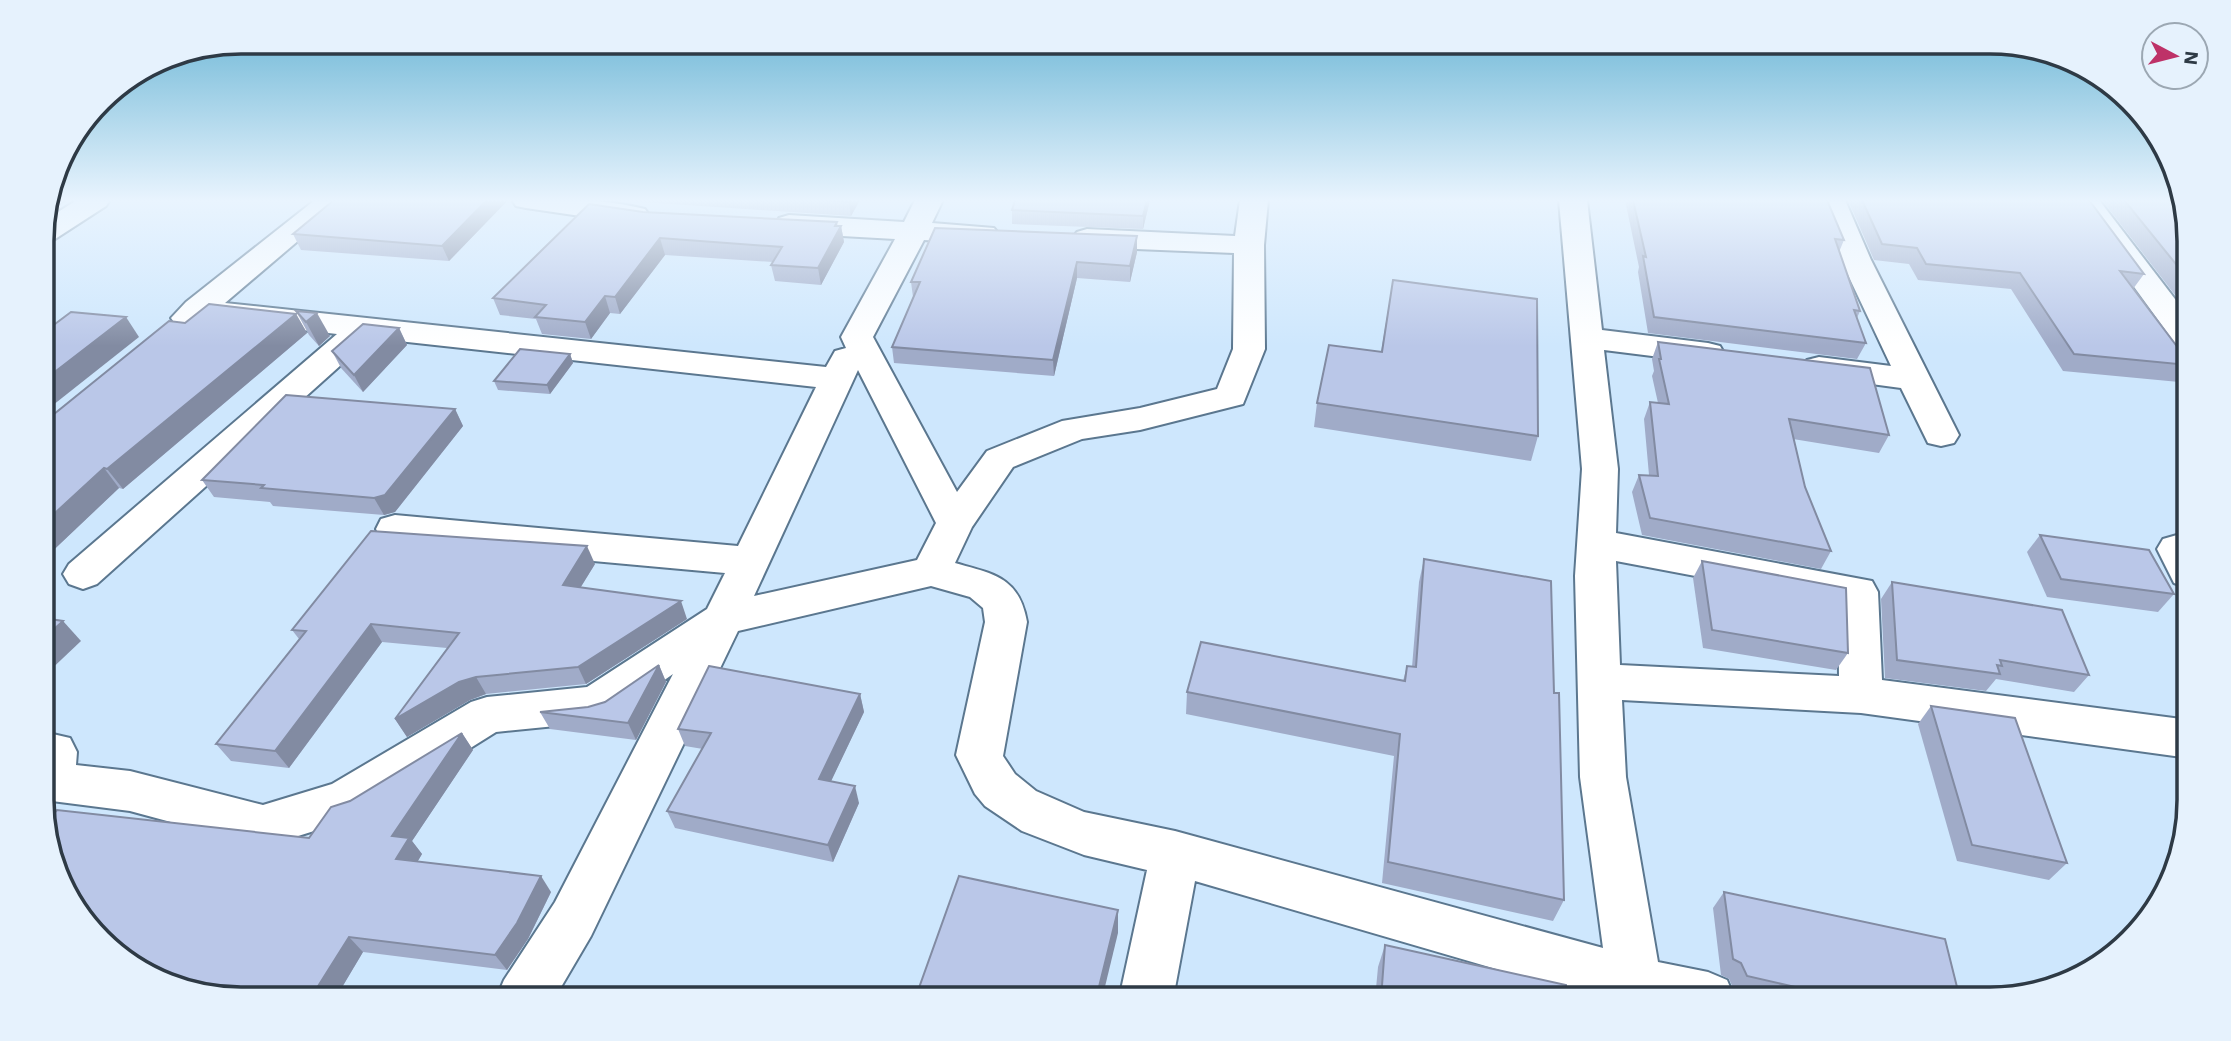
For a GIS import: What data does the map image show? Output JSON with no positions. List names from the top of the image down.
{
  "north": "right"
}
